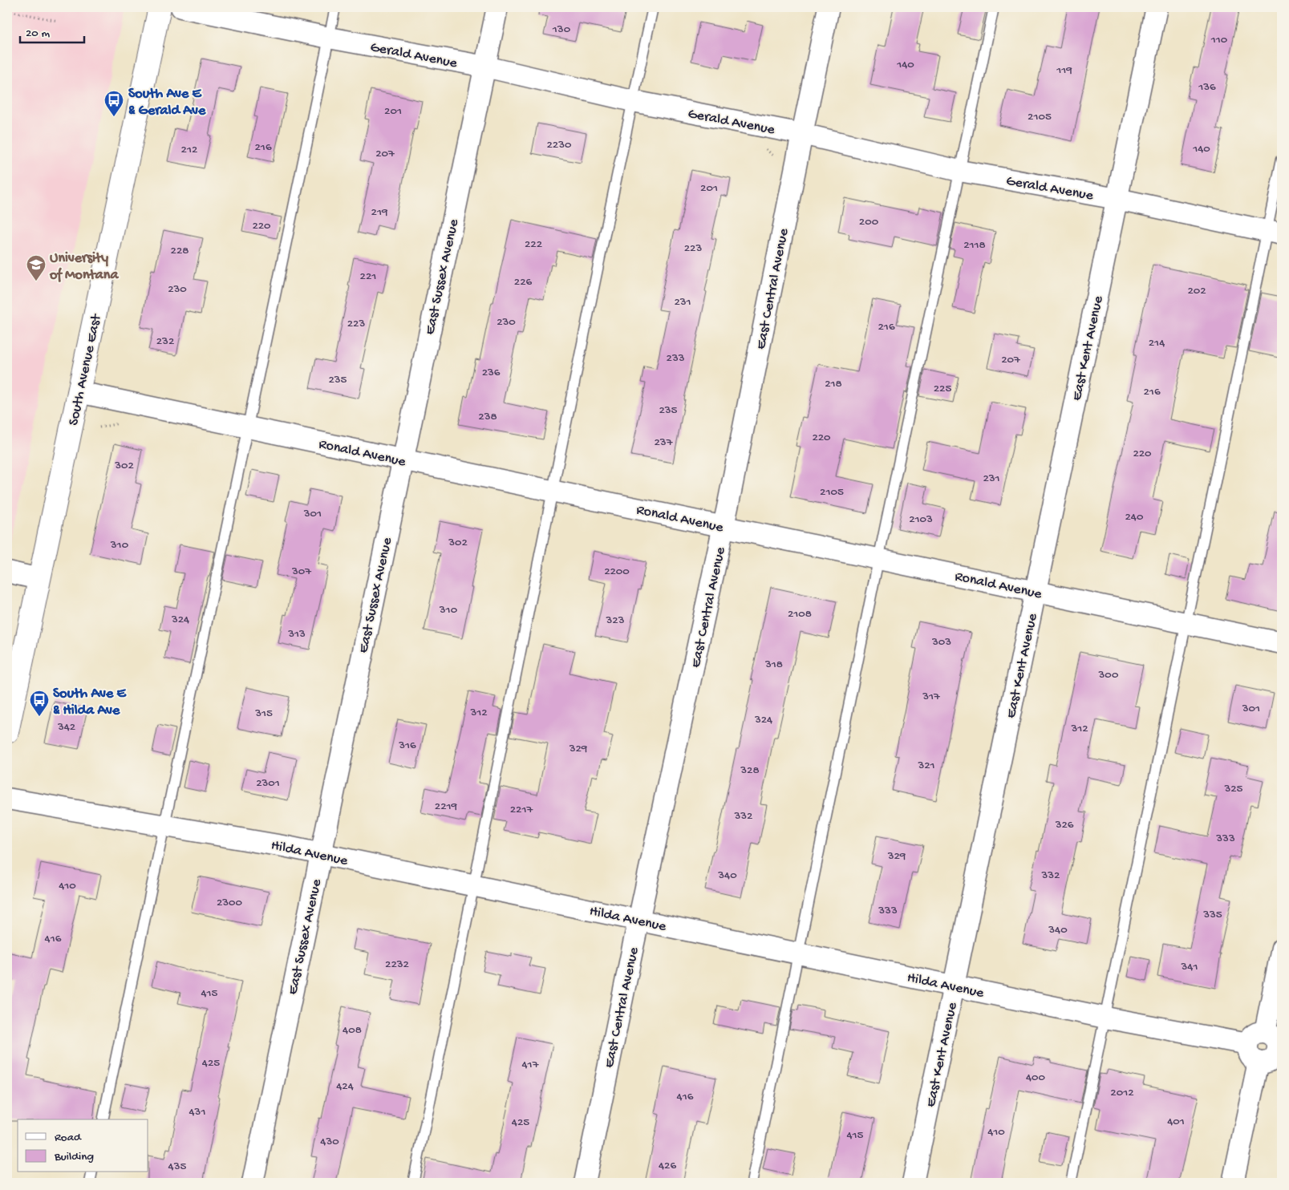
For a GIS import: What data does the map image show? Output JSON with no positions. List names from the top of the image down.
{
  "streets": {
    "street": [
      "Gerald Avenue",
      "East Sussex Avenue",
      "East Central Avenue",
      "East Kent Avenue",
      "South Avenue East",
      "Ronald Avenue",
      "Hilda Avenue"
    ]
  },
  "crossings": [
    ["Gerald Avenue", "East Sussex Avenue"],
    ["Gerald Avenue", "East Central Avenue"],
    ["Gerald Avenue", "East Kent Avenue"],
    ["East Sussex Avenue", "Ronald Avenue"],
    ["East Sussex Avenue", "Hilda Avenue"],
    ["East Central Avenue", "Ronald Avenue"],
    ["East Central Avenue", "Hilda Avenue"],
    ["East Kent Avenue", "Ronald Avenue"],
    ["East Kent Avenue", "Hilda Avenue"],
    ["South Avenue East", "Ronald Avenue"]
  ],
  "places": {
    "bus stop": ["South Ave E & Gerald Ave", "South Ave E & Hilda Ave"],
    "school or university": ["University of Montana"]
  },
  "house_numbers": [
    "130",
    "110",
    "140",
    "119",
    "136",
    "201",
    "2105",
    "2230",
    "216",
    "140",
    "212",
    "207",
    "201",
    "219",
    "200",
    "220",
    "222",
    "2118",
    "223",
    "228",
    "221",
    "226",
    "230",
    "202",
    "231",
    "230",
    "223",
    "216",
    "232",
    "214",
    "233",
    "207",
    "236",
    "235",
    "218",
    "225",
    "216",
    "235",
    "238",
    "220",
    "237",
    "220",
    "302",
    "231",
    "2105",
    "301",
    "240",
    "2103",
    "302",
    "310",
    "307",
    "2200",
    "310",
    "2108",
    "324",
    "323",
    "313",
    "303",
    "318",
    "300",
    "317",
    "301",
    "312",
    "315",
    "324",
    "342",
    "312",
    "316",
    "329",
    "321",
    "328",
    "2301",
    "325",
    "2219",
    "2217",
    "332",
    "326",
    "333",
    "329",
    "340",
    "332",
    "410",
    "2300",
    "333",
    "335",
    "340",
    "416",
    "2232",
    "341",
    "415",
    "408",
    "425",
    "417",
    "400",
    "424",
    "2012",
    "416",
    "431",
    "401",
    "425",
    "410",
    "415",
    "430",
    "426",
    "435"
  ],
  "legend": ["Road", "Building"],
  "scale_bar": "20 m"
}
